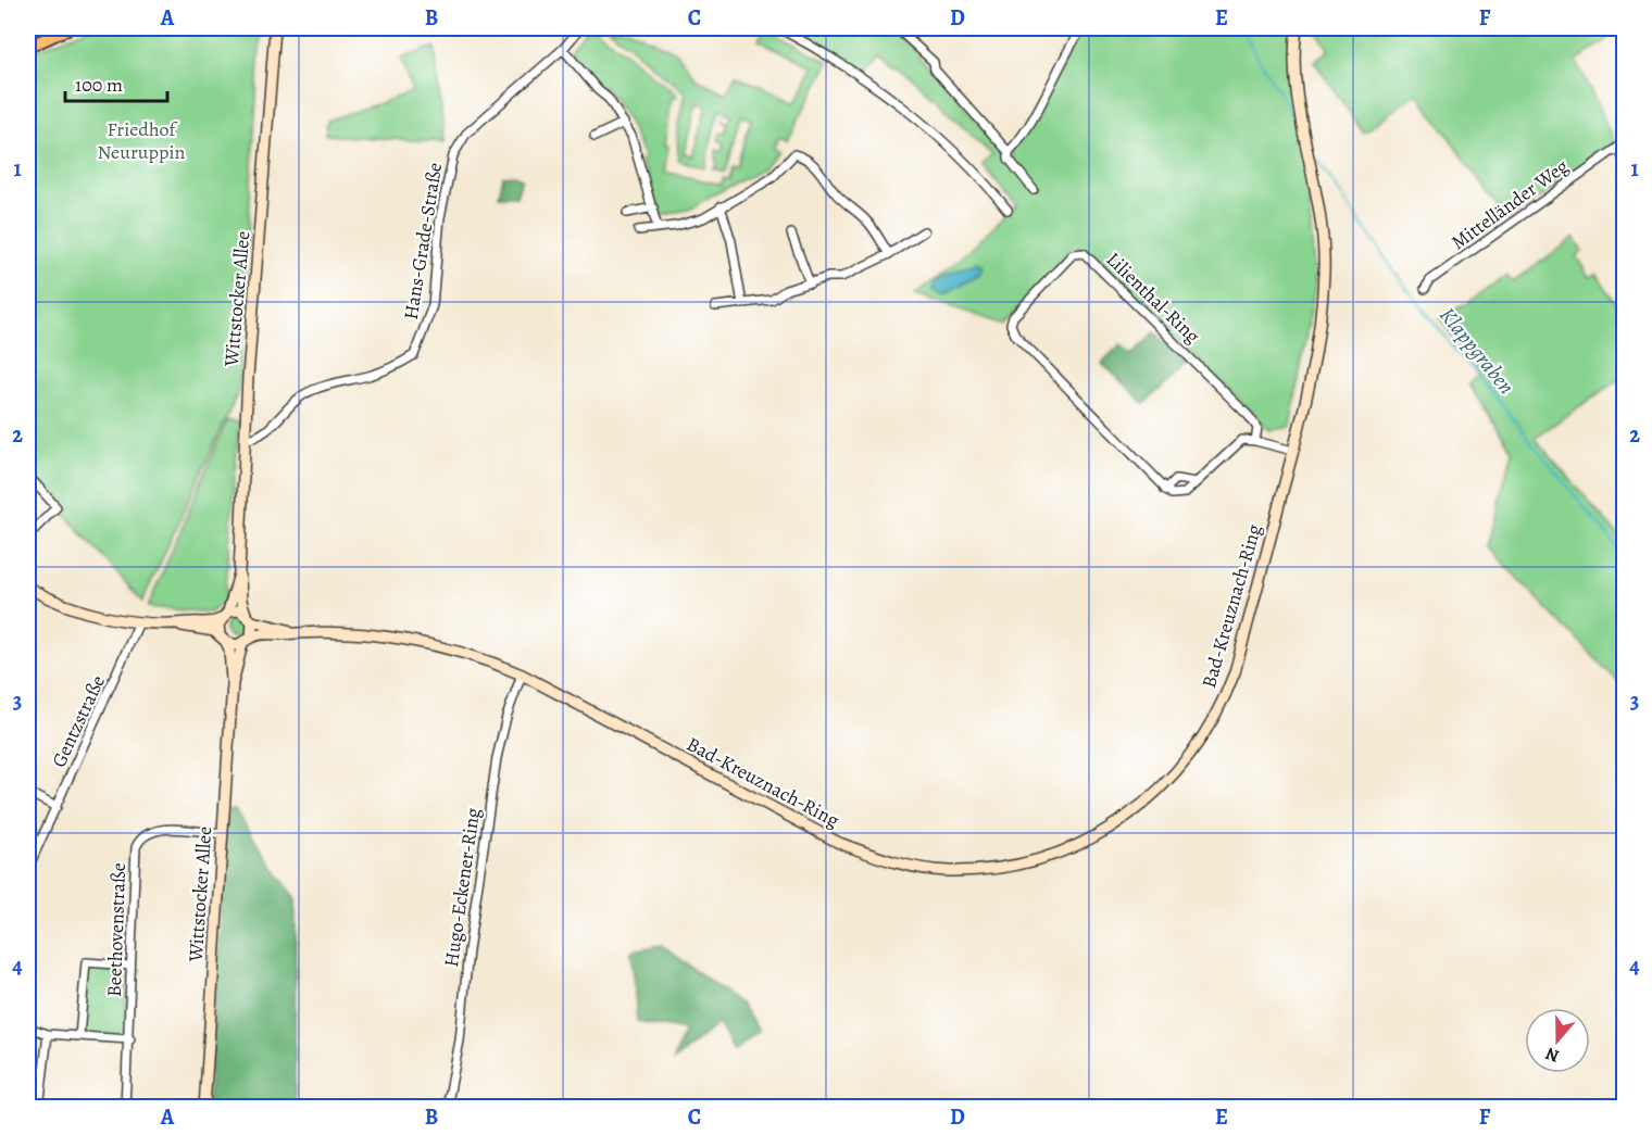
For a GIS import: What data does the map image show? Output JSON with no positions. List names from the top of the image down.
{
  "streets": {
    "main road": ["Wittstocker Allee", "Bad-Kreuznach-Ring"],
    "street": [
      "Mittelländer Weg",
      "Hans-Grade-Straße",
      "Lilienthal-Ring",
      "Gentzstraße",
      "Hugo-Eckener-Ring",
      "Beethovenstraße"
    ]
  },
  "crossings": [
    ["Hans-Grade-Straße", "Wittstocker Allee"],
    ["Wittstocker Allee", "Bad-Kreuznach-Ring"],
    ["Wittstocker Allee", "Beethovenstraße"],
    ["Bad-Kreuznach-Ring", "Hugo-Eckener-Ring"]
  ],
  "water": ["Klappgraben"],
  "parks": ["Friedhof Neuruppin"],
  "scale_bar": "100 m",
  "north": "bottom",
  "grid": {
    "columns": [
      "A",
      "B",
      "C",
      "D",
      "E",
      "F"
    ],
    "rows": [
      "1",
      "2",
      "3",
      "4"
    ]
  }
}
